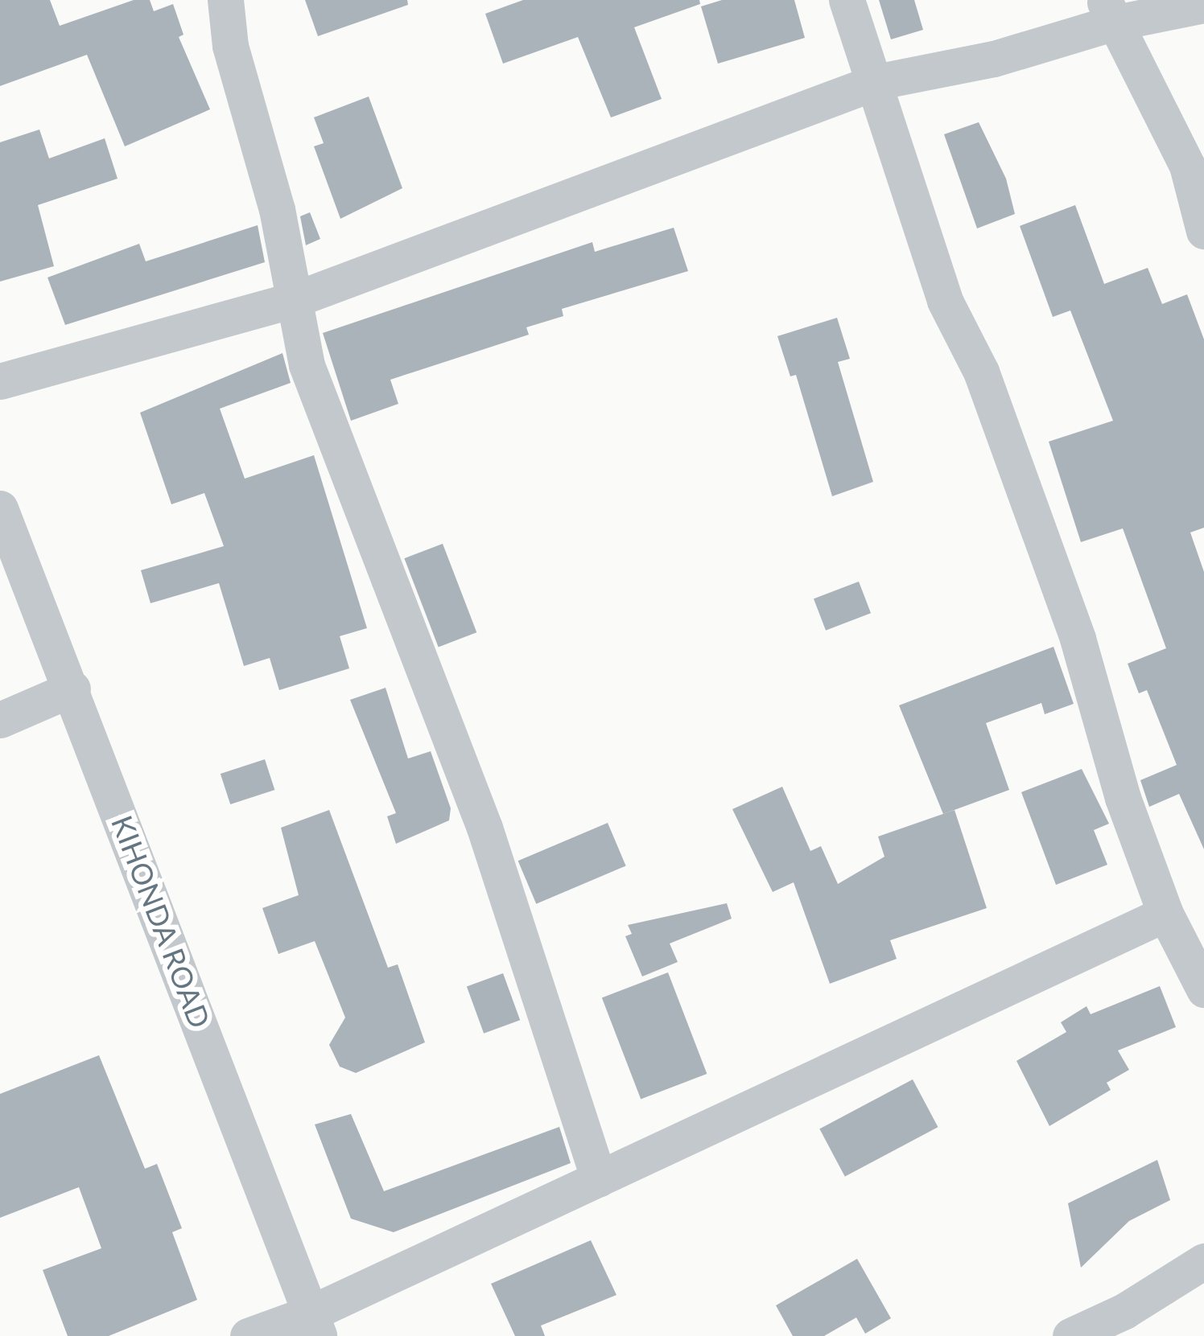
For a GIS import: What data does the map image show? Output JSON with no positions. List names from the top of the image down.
{
  "streets": {
    "street": ["KIHONDA ROAD"]
  }
}
